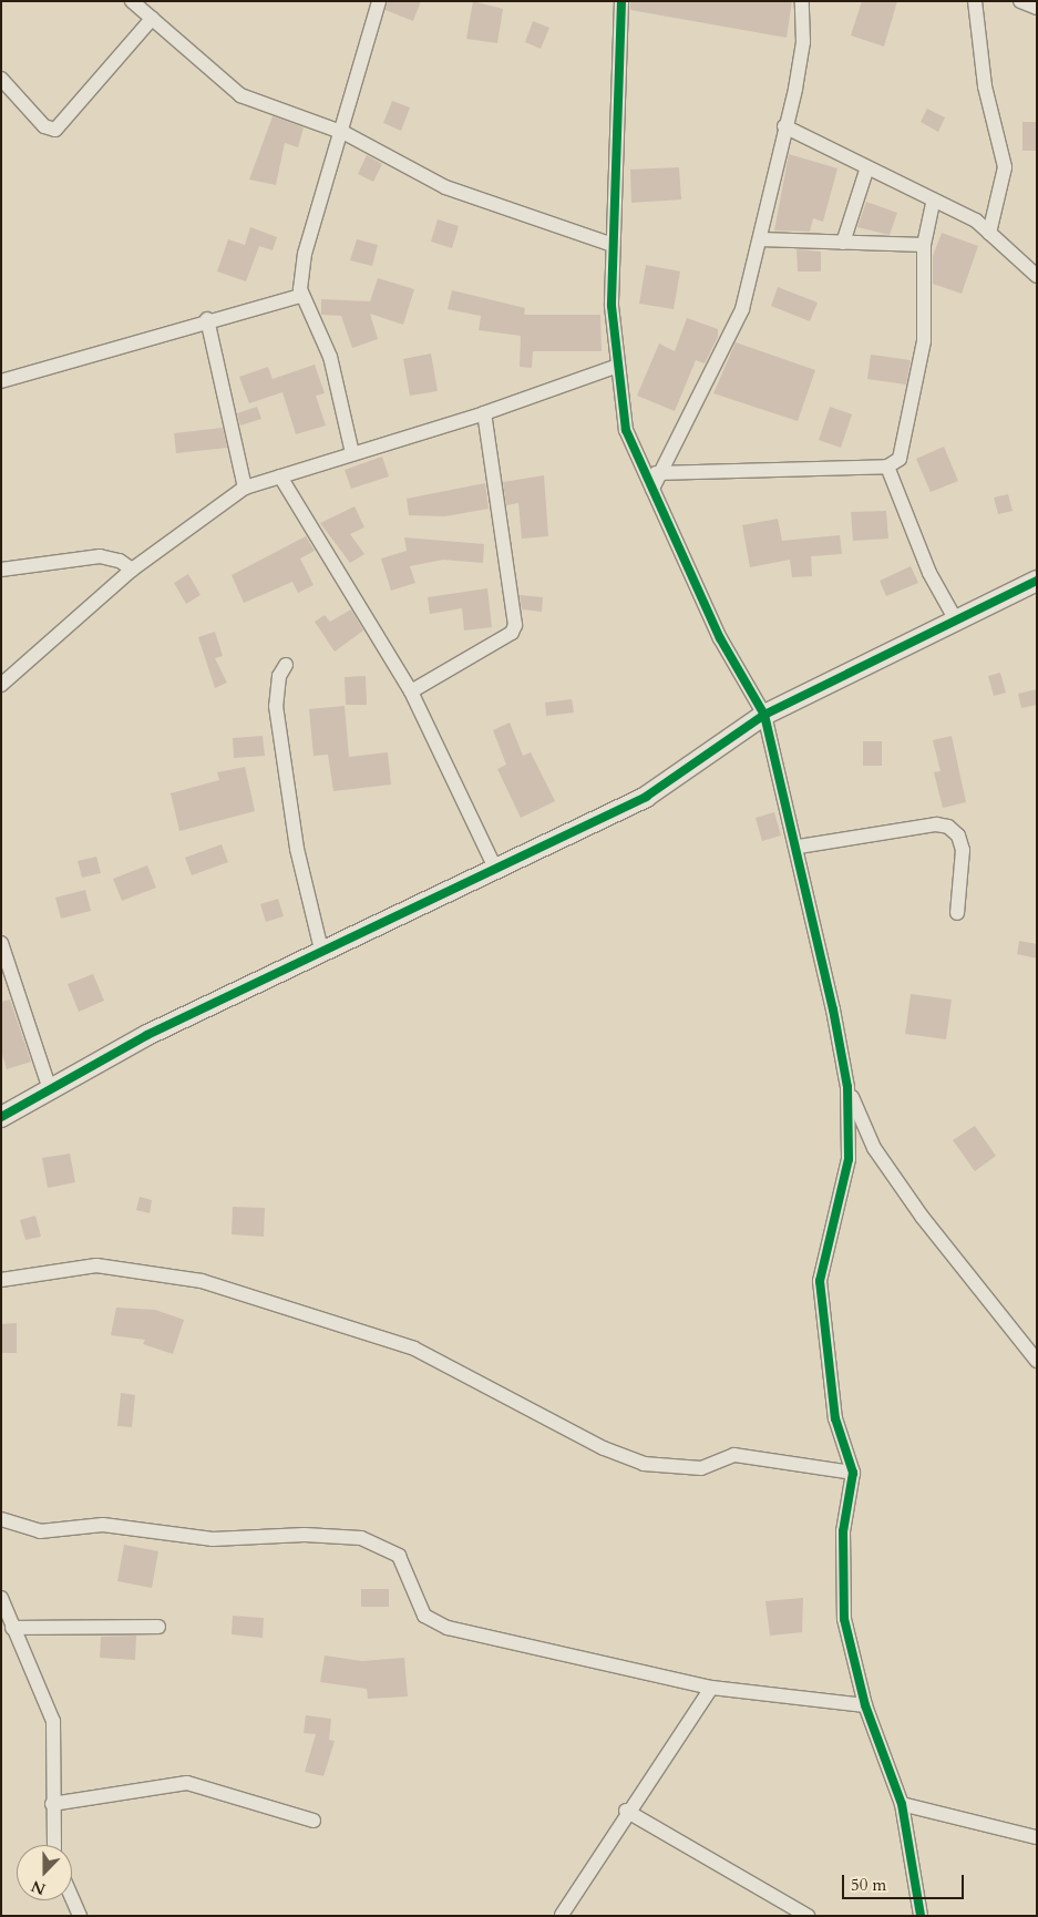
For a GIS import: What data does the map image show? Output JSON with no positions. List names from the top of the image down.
{
  "scale_bar": "50 m",
  "north": "bottom"
}
